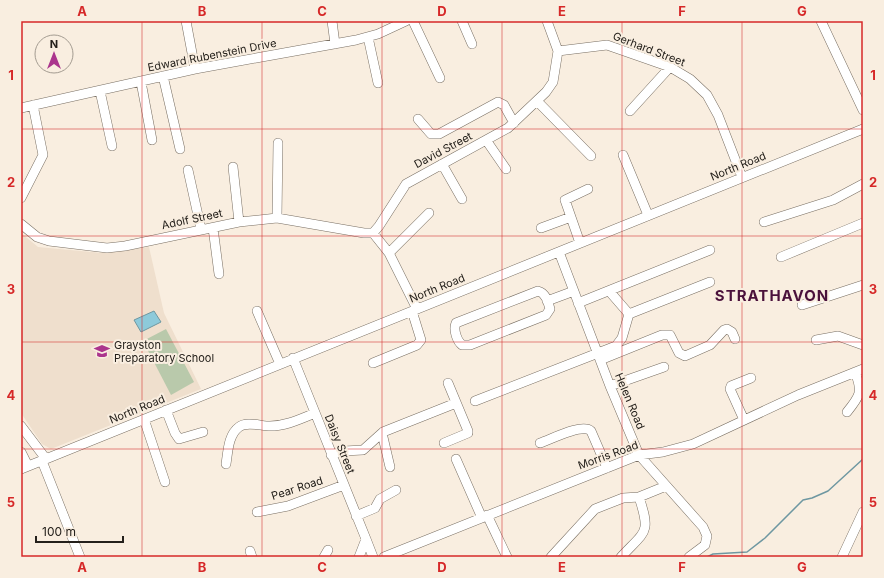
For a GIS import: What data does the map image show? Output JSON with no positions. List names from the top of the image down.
{
  "streets": {
    "street": [
      "Gerhard Street",
      "Edward Rubenstein Drive",
      "David Street",
      "North Road",
      "Adolf Street",
      "Helen Road",
      "Daisy Street",
      "Morris Road",
      "Pear Road"
    ]
  },
  "crossings": [
    ["Gerhard Street", "David Street"],
    ["Gerhard Street", "North Road"],
    ["David Street", "Adolf Street"],
    ["North Road", "Helen Road"],
    ["North Road", "Daisy Street"],
    ["Helen Road", "Morris Road"],
    ["Daisy Street", "Pear Road"]
  ],
  "districts": ["STRATHAVON"],
  "places": {
    "school or university": ["Grayston Preparatory School"]
  },
  "scale_bar": "100 m",
  "north": "top",
  "grid": {
    "columns": [
      "A",
      "B",
      "C",
      "D",
      "E",
      "F",
      "G"
    ],
    "rows": [
      "1",
      "2",
      "3",
      "4",
      "5"
    ]
  }
}
